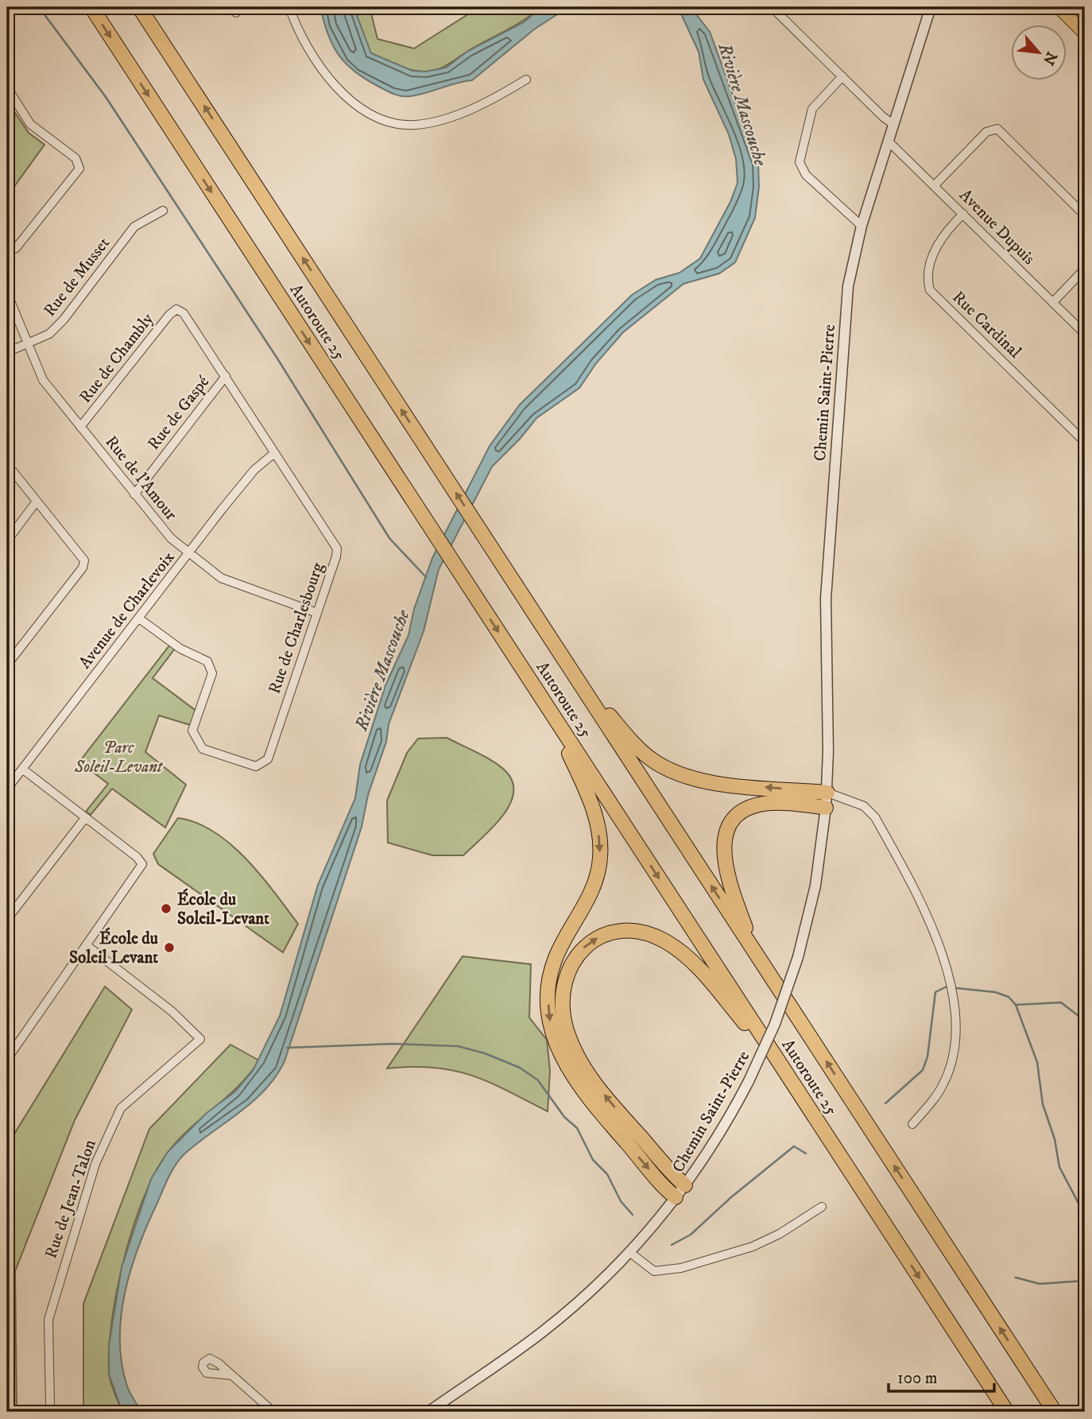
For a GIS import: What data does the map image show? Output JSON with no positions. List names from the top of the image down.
{
  "streets": {
    "highway": ["Autoroute 25"],
    "street": [
      "Avenue Dupuis",
      "Rue de Musset",
      "Rue Cardinal",
      "Rue de Chambly",
      "Chemin Saint-Pierre",
      "Rue de Gaspé",
      "Rue de l'Amour",
      "Avenue de Charlevoix",
      "Rue de Charlesbourg",
      "Rue de Jean-Talon"
    ]
  },
  "crossings": [
    ["Avenue Dupuis", "Rue Cardinal"],
    ["Avenue Dupuis", "Chemin Saint-Pierre"],
    ["Rue de Musset", "Rue de l'Amour"],
    ["Rue de Chambly", "Rue de l'Amour"],
    ["Rue de Chambly", "Rue de Charlesbourg"],
    ["Rue de Gaspé", "Rue de l'Amour"],
    ["Rue de Gaspé", "Rue de Charlesbourg"],
    ["Rue de l'Amour", "Avenue de Charlevoix"],
    ["Rue de l'Amour", "Rue de Charlesbourg"],
    ["Avenue de Charlevoix", "Rue de Charlesbourg"]
  ],
  "water": ["Rivière Mascouche"],
  "parks": ["Parc Soleil-Levant"],
  "places": ["École du Soleil-Levant", "École du Soleil Levant"],
  "scale_bar": "100 m",
  "north": "bottom right"
}
